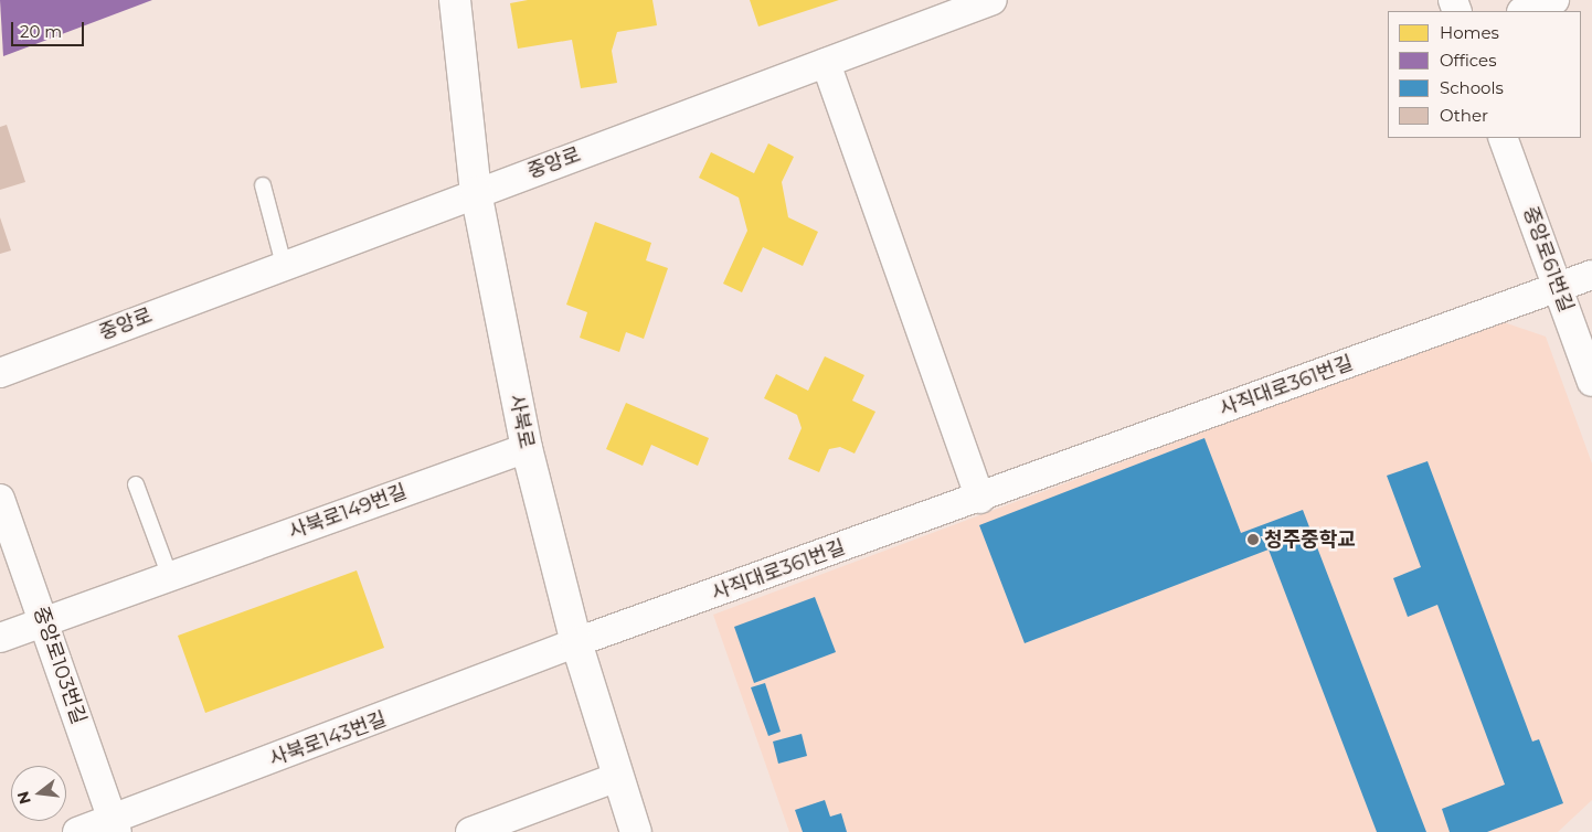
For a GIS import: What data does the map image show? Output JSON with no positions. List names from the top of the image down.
{
  "streets": {
    "street": [
      "중앙로",
      "중앙로61번길",
      "사직대로361번길",
      "사북로",
      "사북로149번길",
      "중앙로103번길",
      "사북로143번길"
    ]
  },
  "crossings": [
    ["중앙로", "사북로"],
    ["중앙로61번길", "사직대로361번길"],
    ["사직대로361번길", "사북로"],
    ["사직대로361번길", "사북로143번길"],
    ["사북로", "사북로149번길"],
    ["사북로", "사북로143번길"],
    ["사북로149번길", "중앙로103번길"],
    ["중앙로103번길", "사북로143번길"]
  ],
  "places": ["청주중학교"],
  "legend": [
    "Homes",
    "Offices",
    "Schools",
    "Other"
  ],
  "scale_bar": "20 m",
  "north": "left"
}
